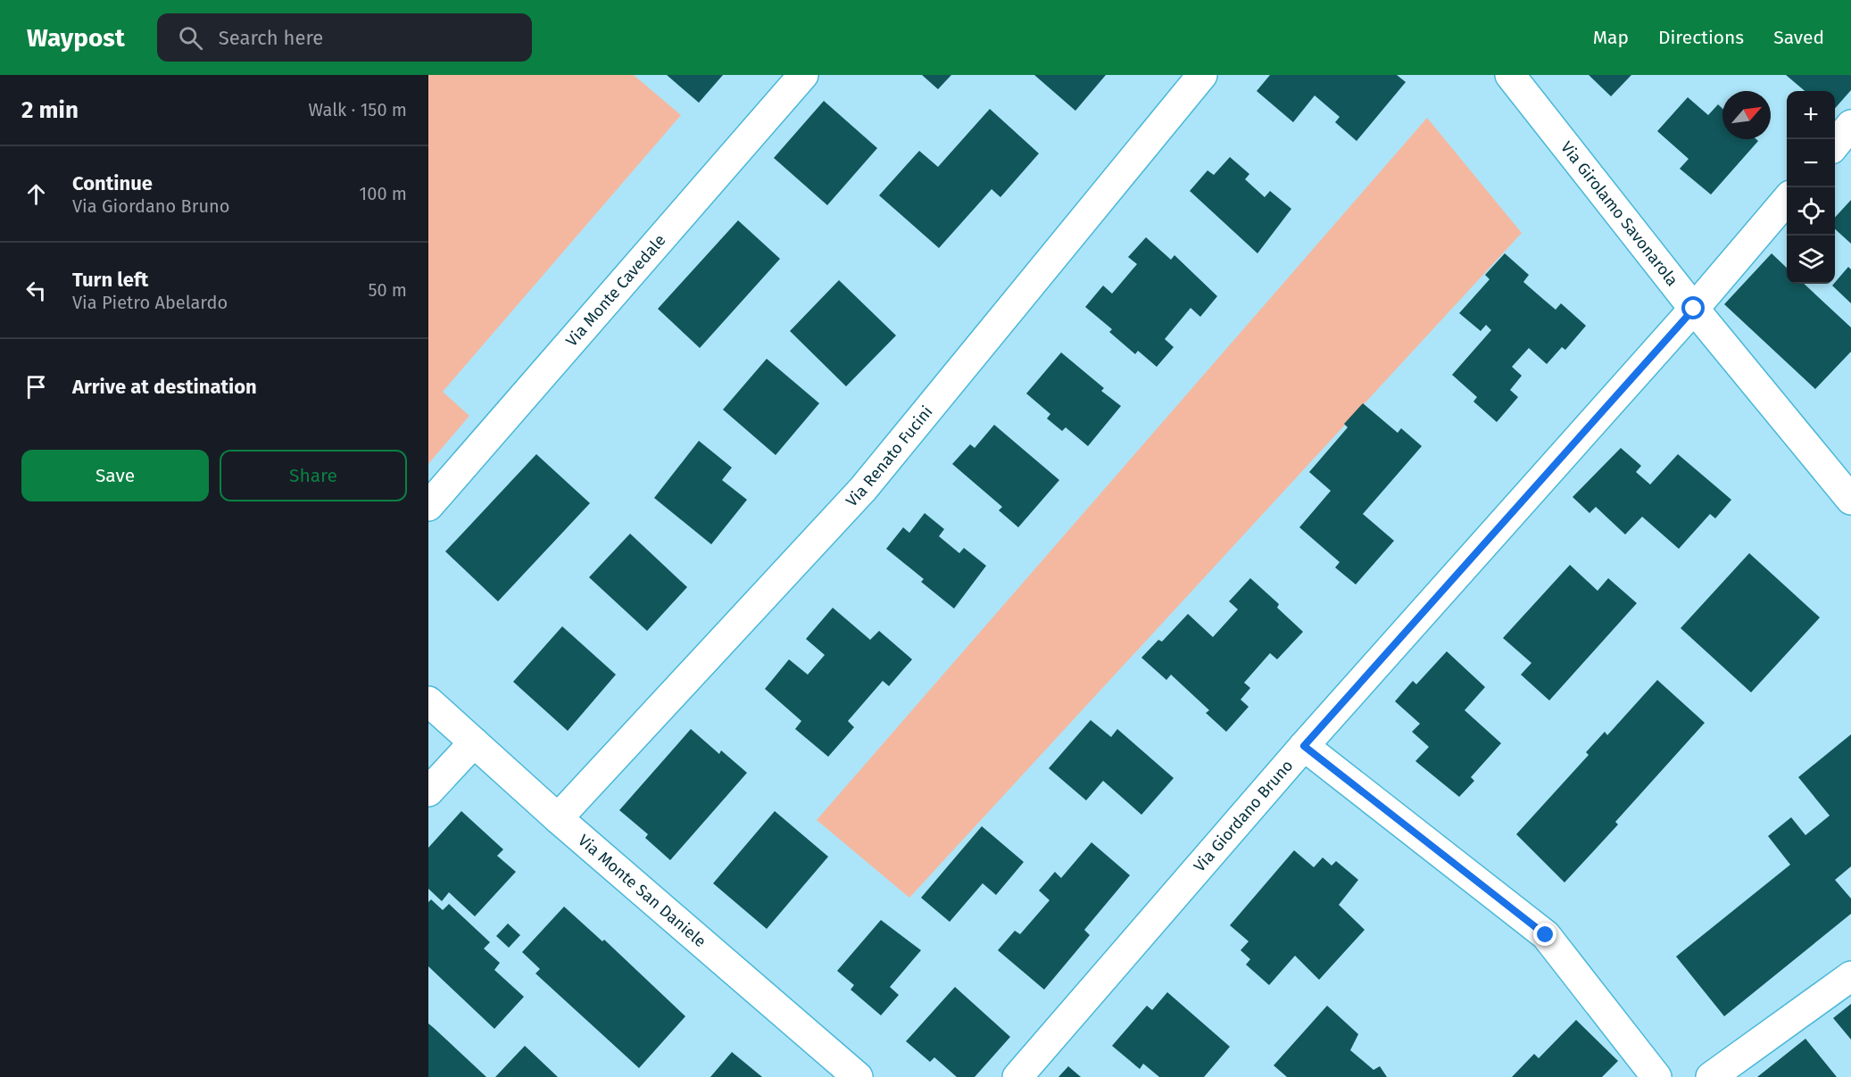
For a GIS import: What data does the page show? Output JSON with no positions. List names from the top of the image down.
{
  "streets": {
    "street": [
      "Via Girolamo Savonarola",
      "Via Monte Cavedale",
      "Via Renato Fucini",
      "Via Giordano Bruno",
      "Via Monte San Daniele"
    ]
  },
  "crossings": [
    ["Via Girolamo Savonarola", "Via Giordano Bruno"],
    ["Via Renato Fucini", "Via Monte San Daniele"]
  ],
  "north": "top right",
  "page": {
    "header": "Waypost",
    "search": "Search here",
    "nav": ["Map", "Directions", "Saved"],
    "heading": ["2 min", "Walk · 150 m"],
    "map_buttons": ["+", "−"],
    "list": [
      ["Continue", "Via Giordano Bruno", "100 m"],
      ["Turn left", "Via Pietro Abelardo", "50 m"],
      "Arrive at destination"
    ],
    "buttons": ["Save", "Share"]
  }
}
